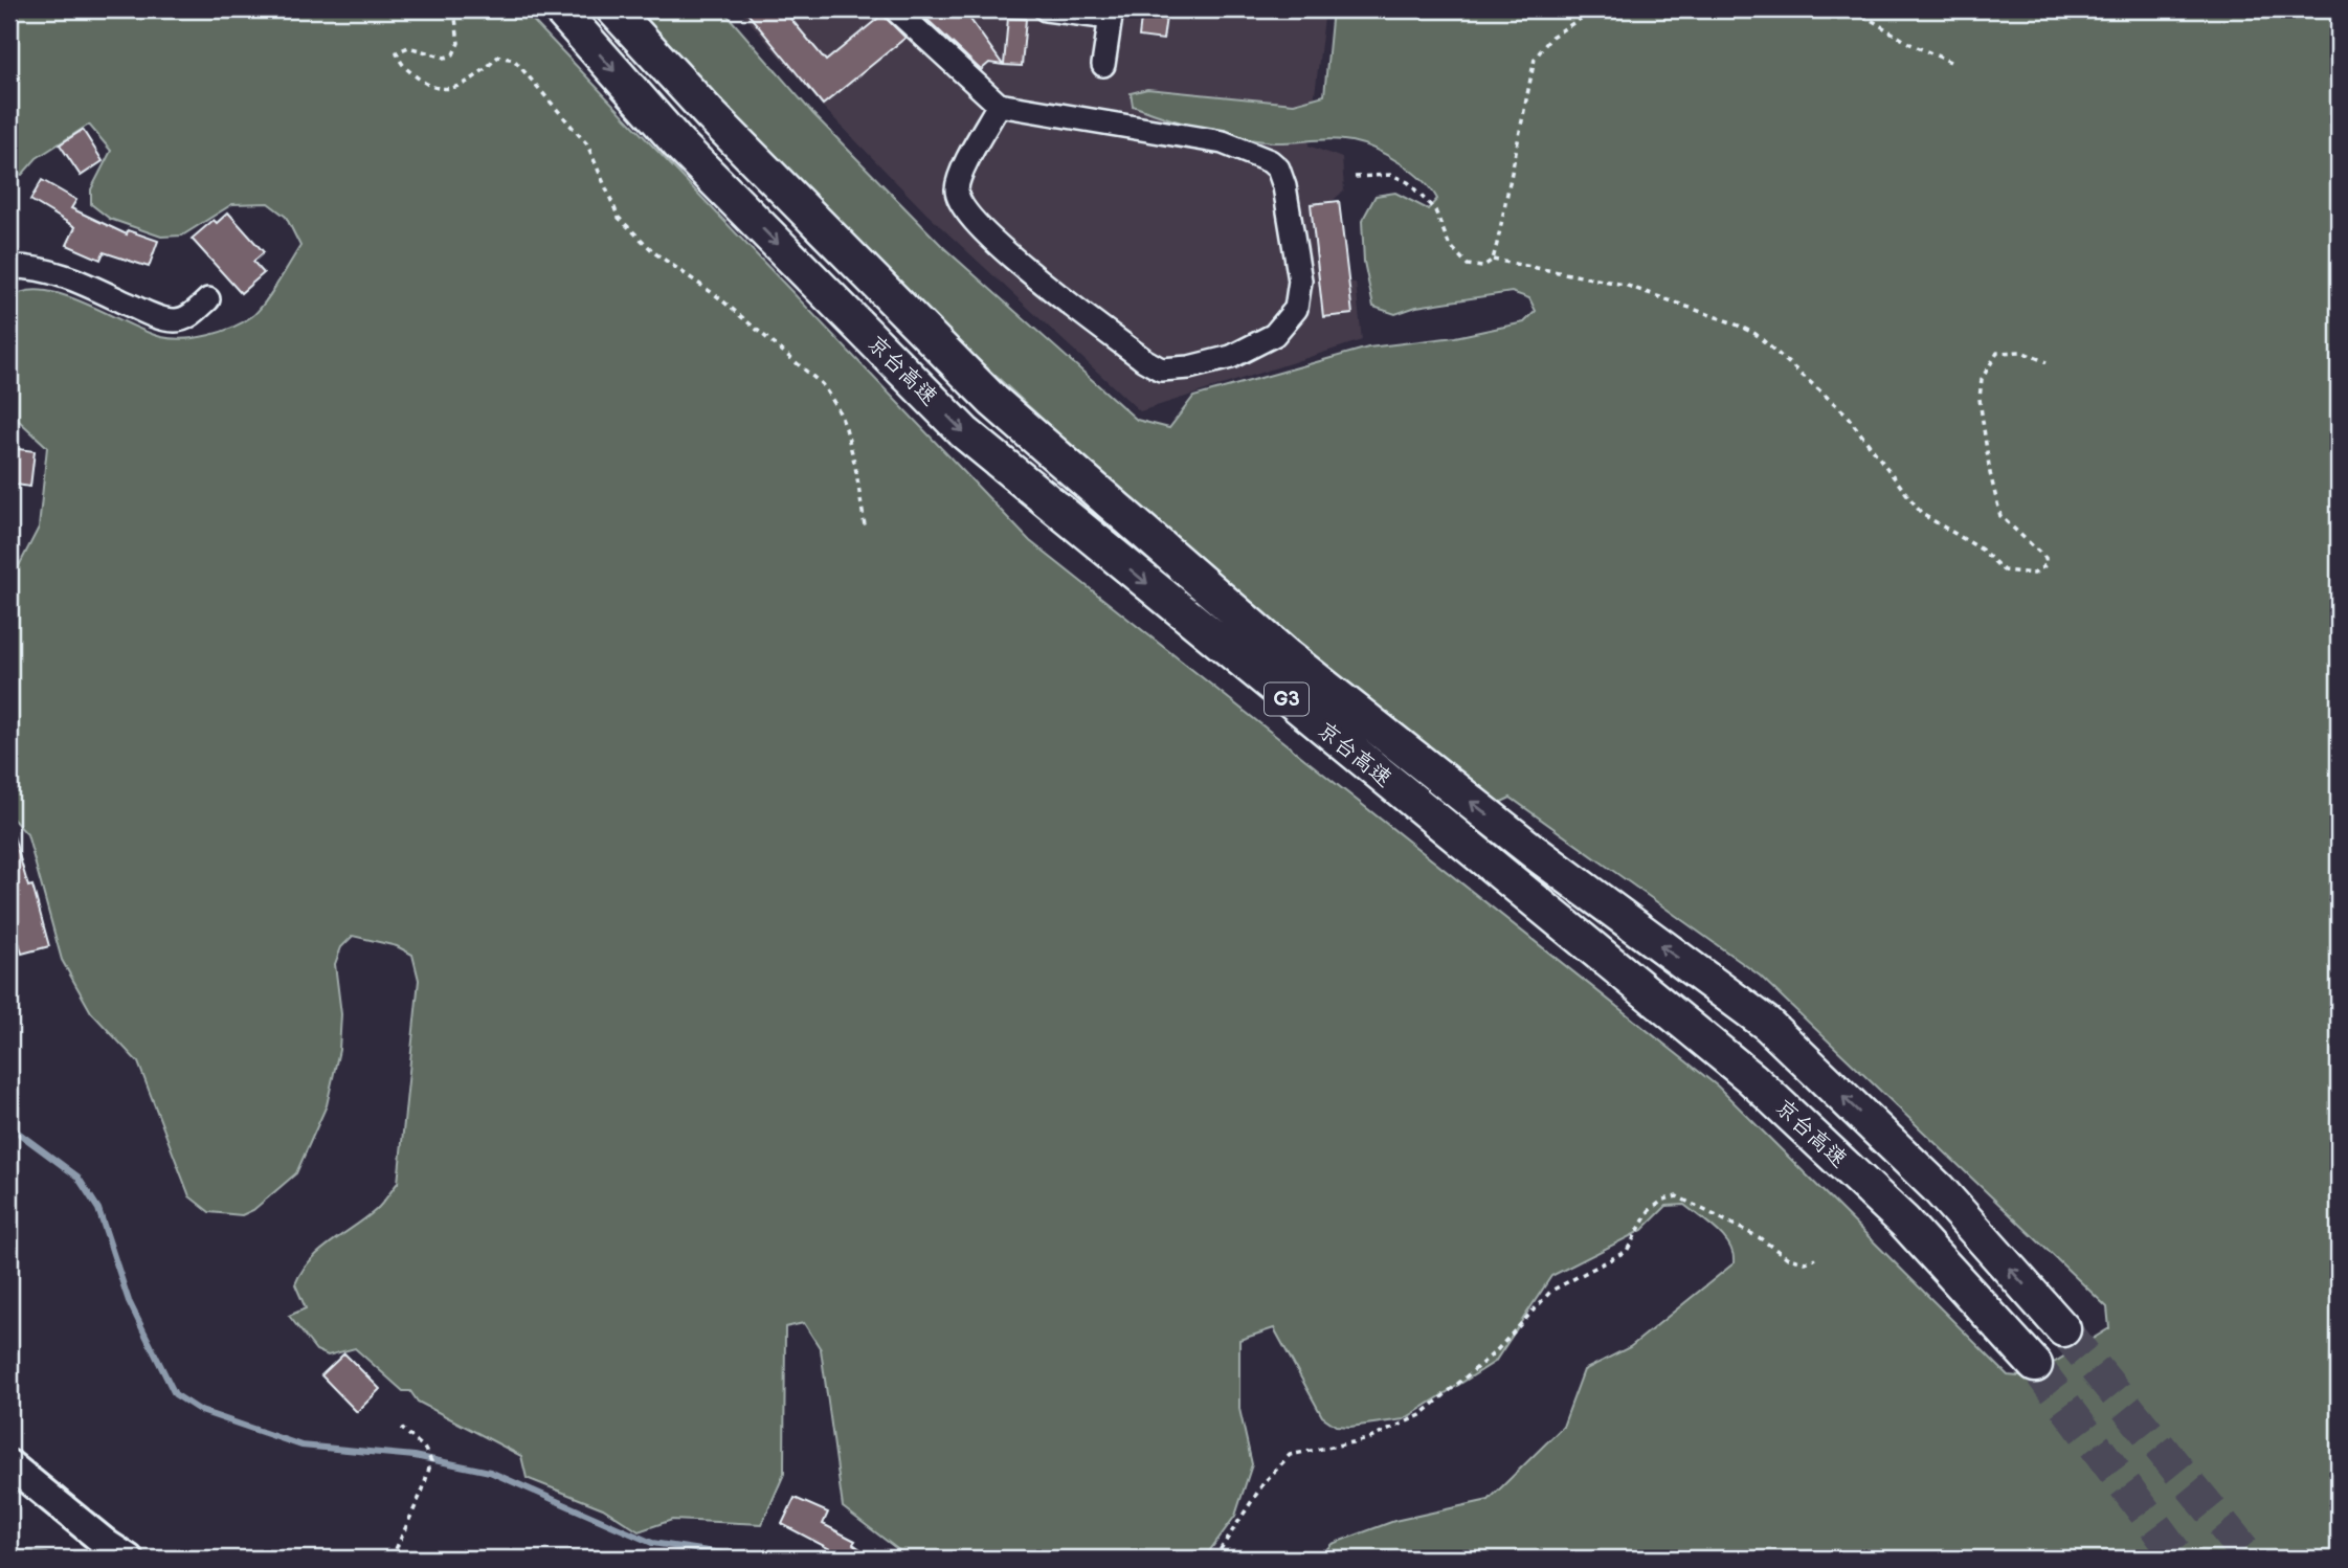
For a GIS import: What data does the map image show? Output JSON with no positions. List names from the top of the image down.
{
  "streets": {
    "highway": ["京台高速", "G3"]
  }
}
